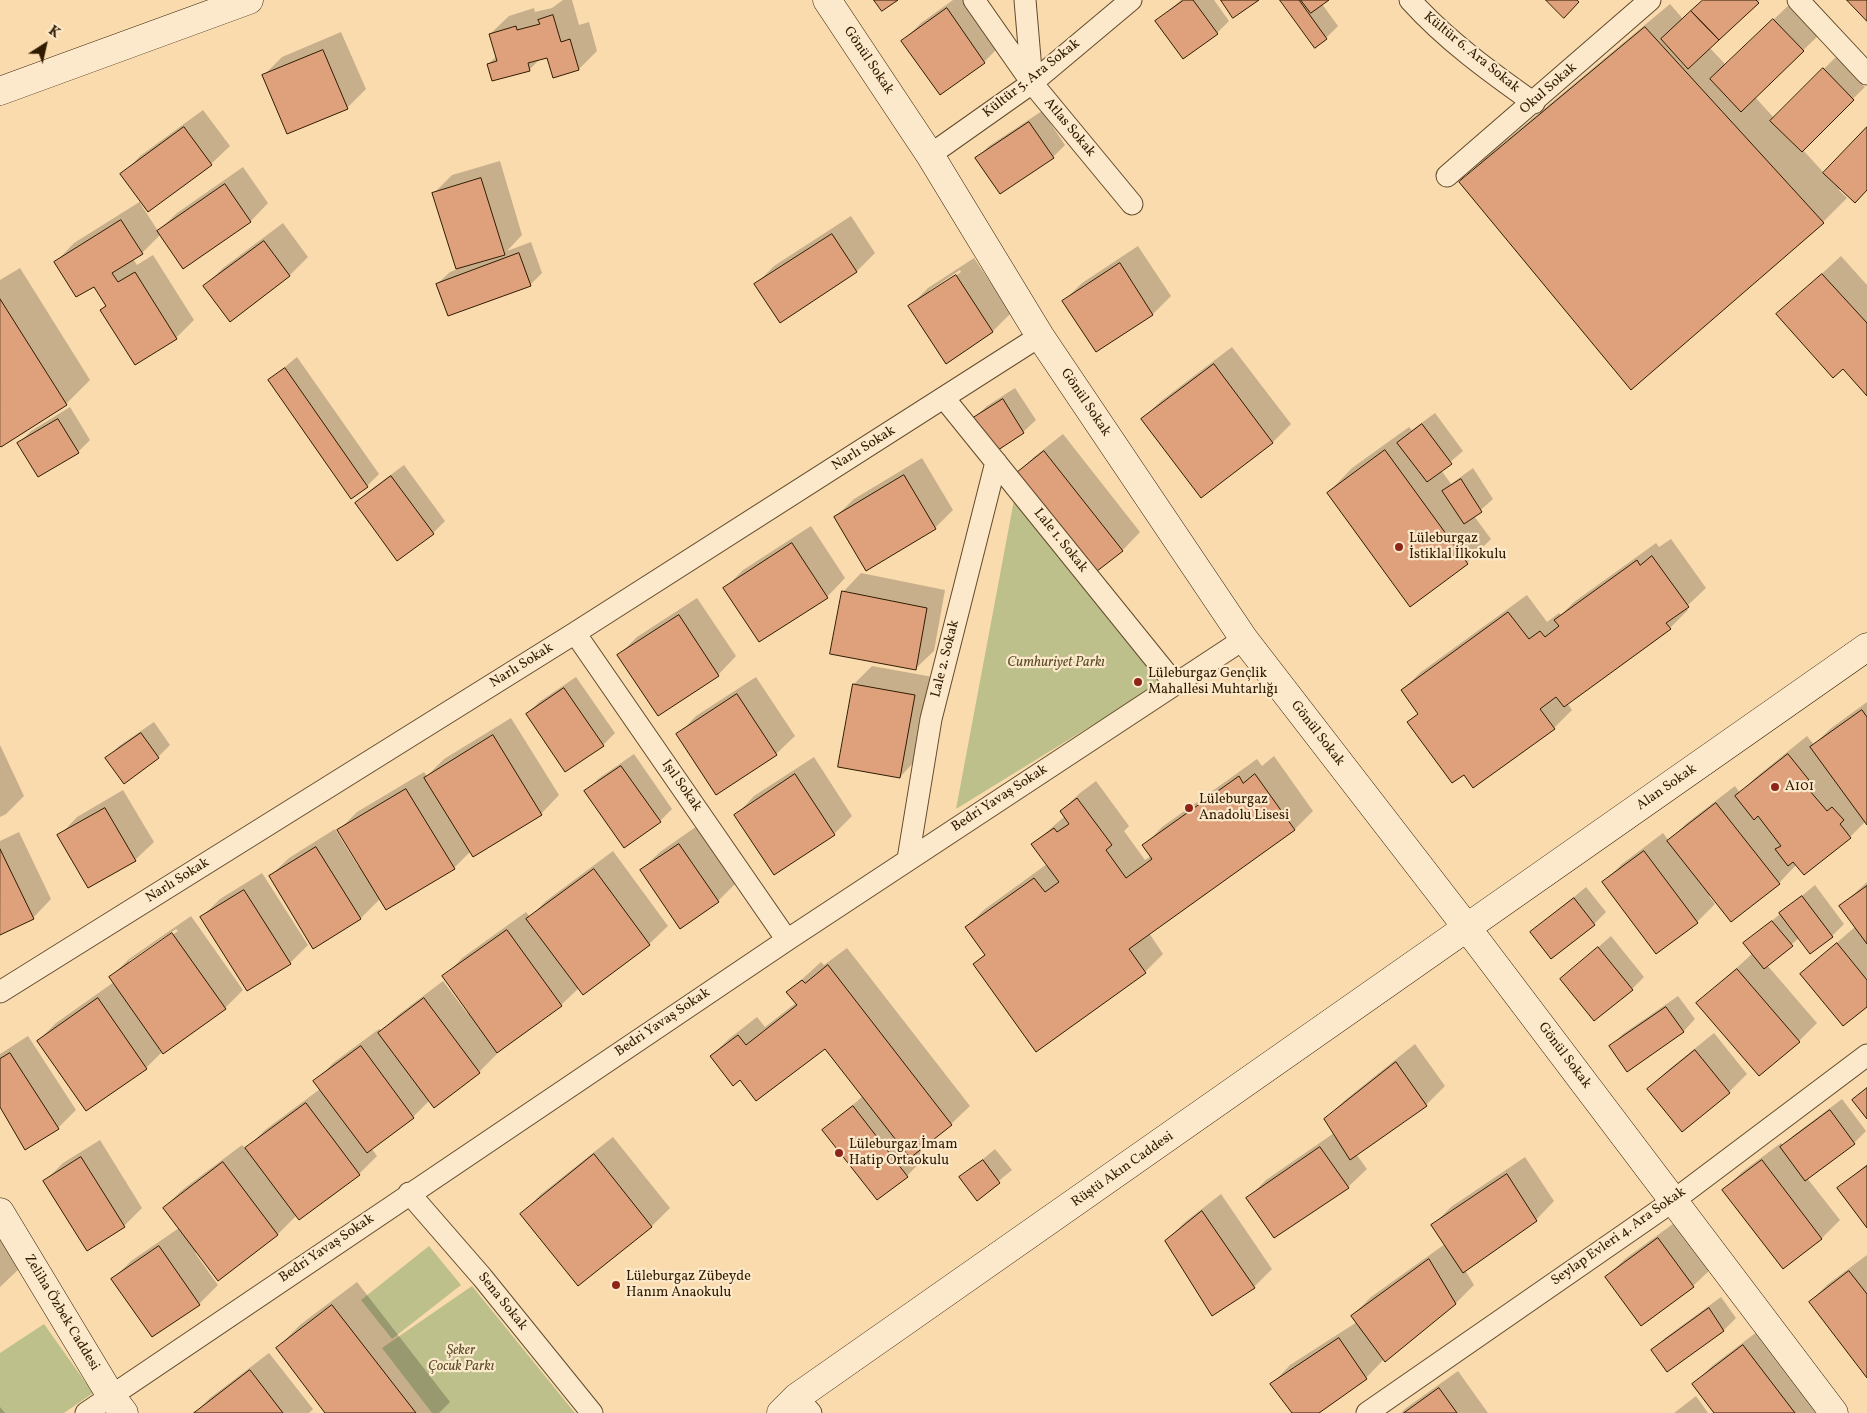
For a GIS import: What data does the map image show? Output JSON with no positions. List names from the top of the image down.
{
  "streets": {
    "street": [
      "Kültür 6. Ara Sokak",
      "Gönül Sokak",
      "Kültür 5. Ara Sokak",
      "Okul Sokak",
      "Atlas Sokak",
      "Narlı Sokak",
      "Lale 1. Sokak",
      "Lale 2. Sokak",
      "Işıl Sokak",
      "Alan Sokak",
      "Bedri Yavaş Sokak",
      "Rüştü Akın Caddesi",
      "Seylap Evleri 4. Ara Sokak",
      "Sena Sokak",
      "Zeliha Özbek Caddesi"
    ]
  },
  "crossings": [
    ["Kültür 6. Ara Sokak", "Okul Sokak"],
    ["Gönül Sokak", "Kültür 5. Ara Sokak"],
    ["Gönül Sokak", "Narlı Sokak"],
    ["Gönül Sokak", "Alan Sokak"],
    ["Gönül Sokak", "Bedri Yavaş Sokak"],
    ["Gönül Sokak", "Rüştü Akın Caddesi"],
    ["Gönül Sokak", "Seylap Evleri 4. Ara Sokak"],
    ["Kültür 5. Ara Sokak", "Atlas Sokak"],
    ["Narlı Sokak", "Lale 1. Sokak"],
    ["Narlı Sokak", "Işıl Sokak"],
    ["Lale 1. Sokak", "Lale 2. Sokak"],
    ["Lale 1. Sokak", "Bedri Yavaş Sokak"],
    ["Lale 2. Sokak", "Bedri Yavaş Sokak"],
    ["Işıl Sokak", "Bedri Yavaş Sokak"],
    ["Alan Sokak", "Rüştü Akın Caddesi"],
    ["Bedri Yavaş Sokak", "Sena Sokak"],
    ["Bedri Yavaş Sokak", "Zeliha Özbek Caddesi"]
  ],
  "parks": ["Cumhuriyet Parkı", "Şeker Çocuk Parkı"],
  "places": [
    "Lüleburgaz İstiklal İlkokulu",
    "Lüleburgaz Gençlik Mahallesi Muhtarlığı",
    "A101",
    "Lüleburgaz Anadolu Lisesi",
    "Lüleburgaz İmam Hatip Ortaokulu",
    "Lüleburgaz Zübeyde Hanım Anaokulu"
  ],
  "north": "top right"
}
